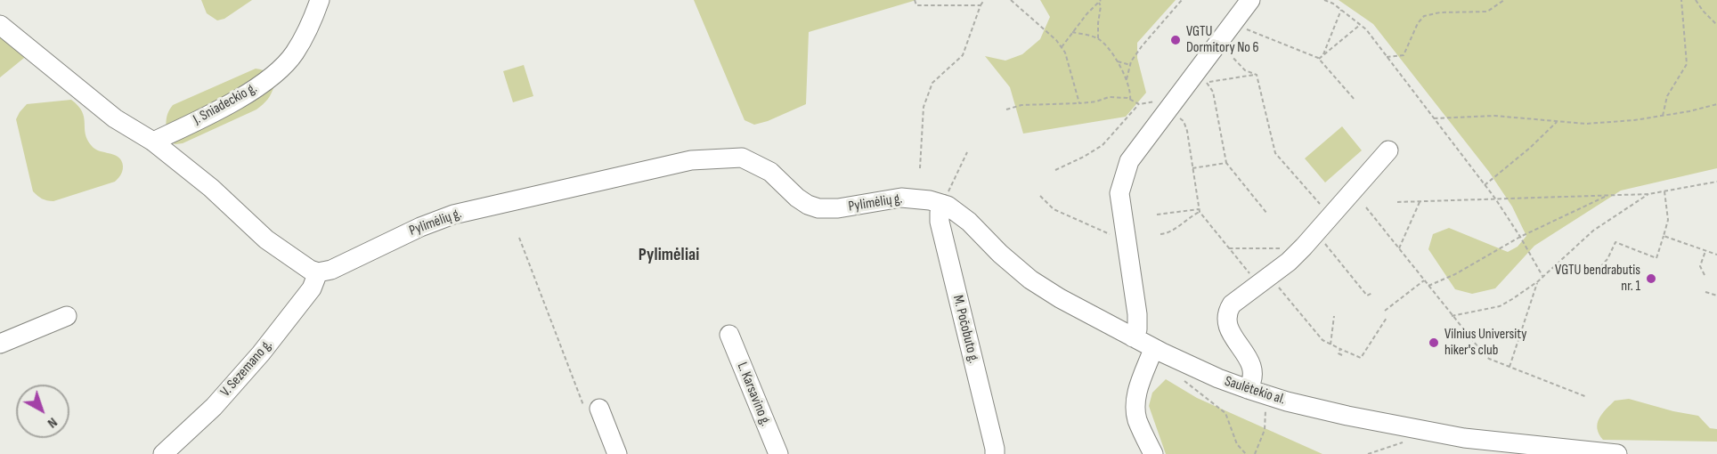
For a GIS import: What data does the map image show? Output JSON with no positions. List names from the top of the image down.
{
  "streets": {
    "street": [
      "J. Sniadeckio g.",
      "Pylimėlių g.",
      "M. Počobuto g.",
      "V. Sezemano g.",
      "Saulėtekio al.",
      "L. Karsavino g."
    ]
  },
  "crossings": [
    ["Pylimėlių g.", "M. Počobuto g."],
    ["Pylimėlių g.", "V. Sezemano g."],
    ["Pylimėlių g.", "Saulėtekio al."],
    ["M. Počobuto g.", "Saulėtekio al."]
  ],
  "districts": ["Pylimėliai"],
  "places": ["VGTU Dormitory No 6", "VGTU bendrabutis nr. 1", "Vilnius University hiker's club"],
  "north": "bottom right"
}
